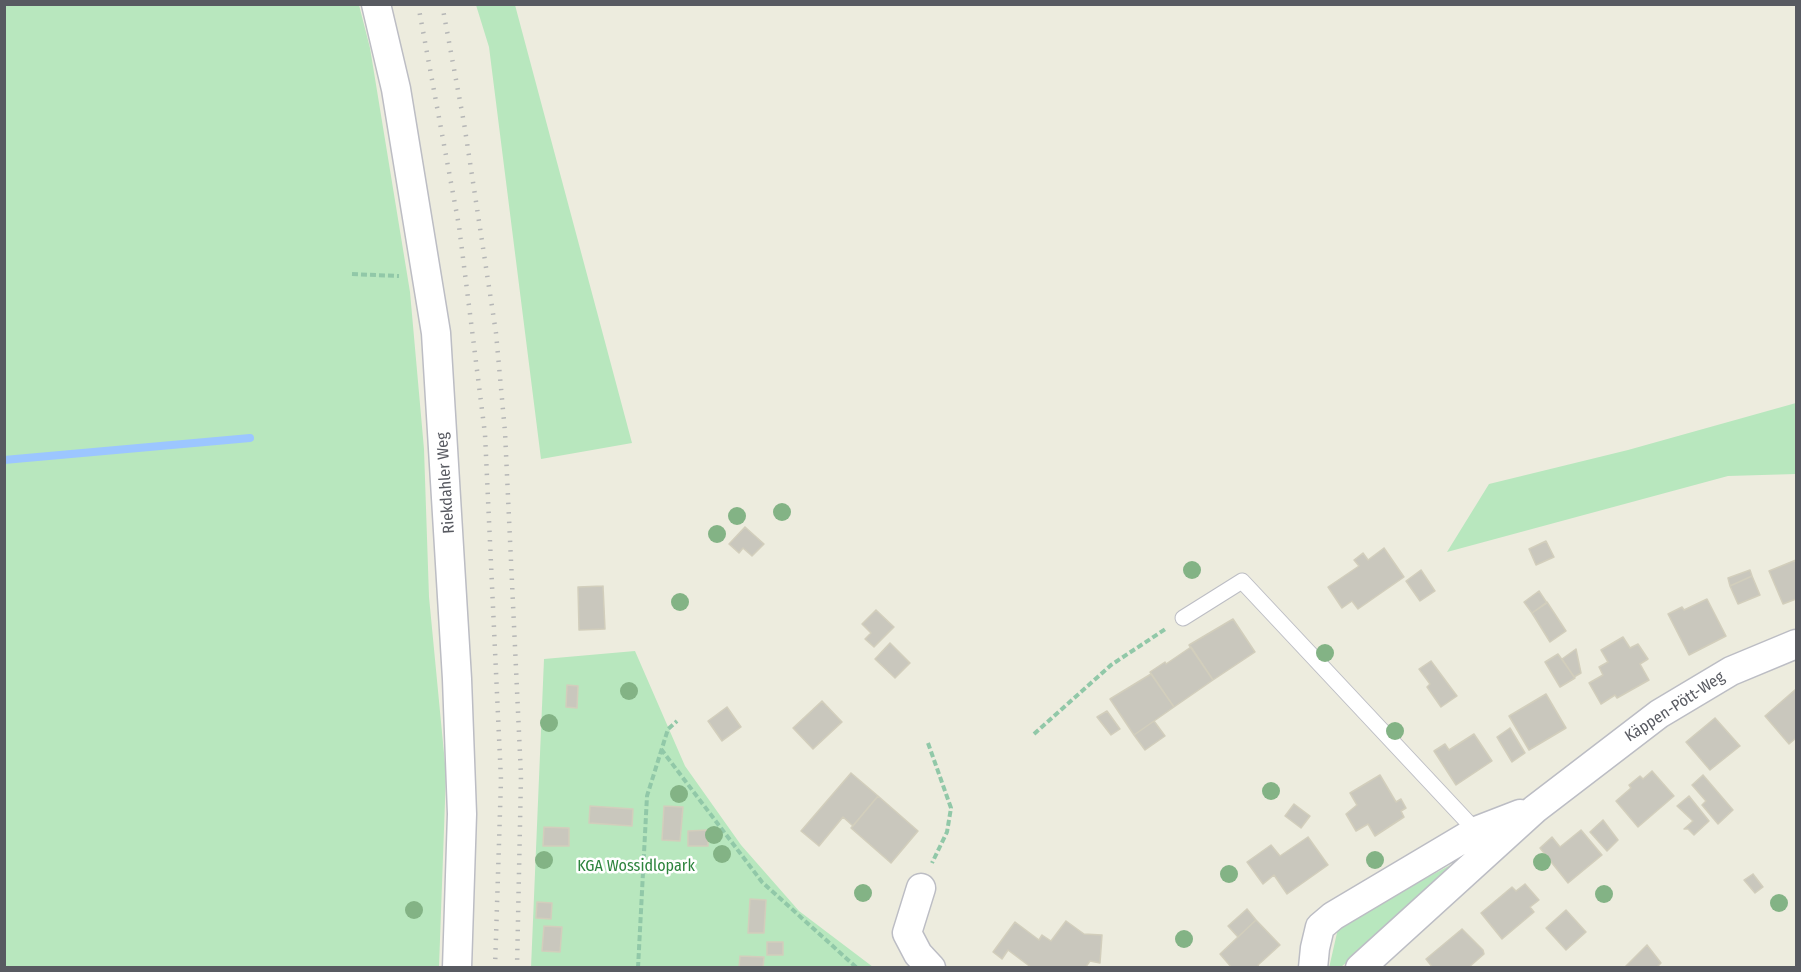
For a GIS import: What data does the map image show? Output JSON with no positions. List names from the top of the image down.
{
  "streets": {
    "street": ["Riekdahler Weg", "Käppen-Pött-Weg"]
  },
  "parks": ["KGA Wossidlopark"]
}
